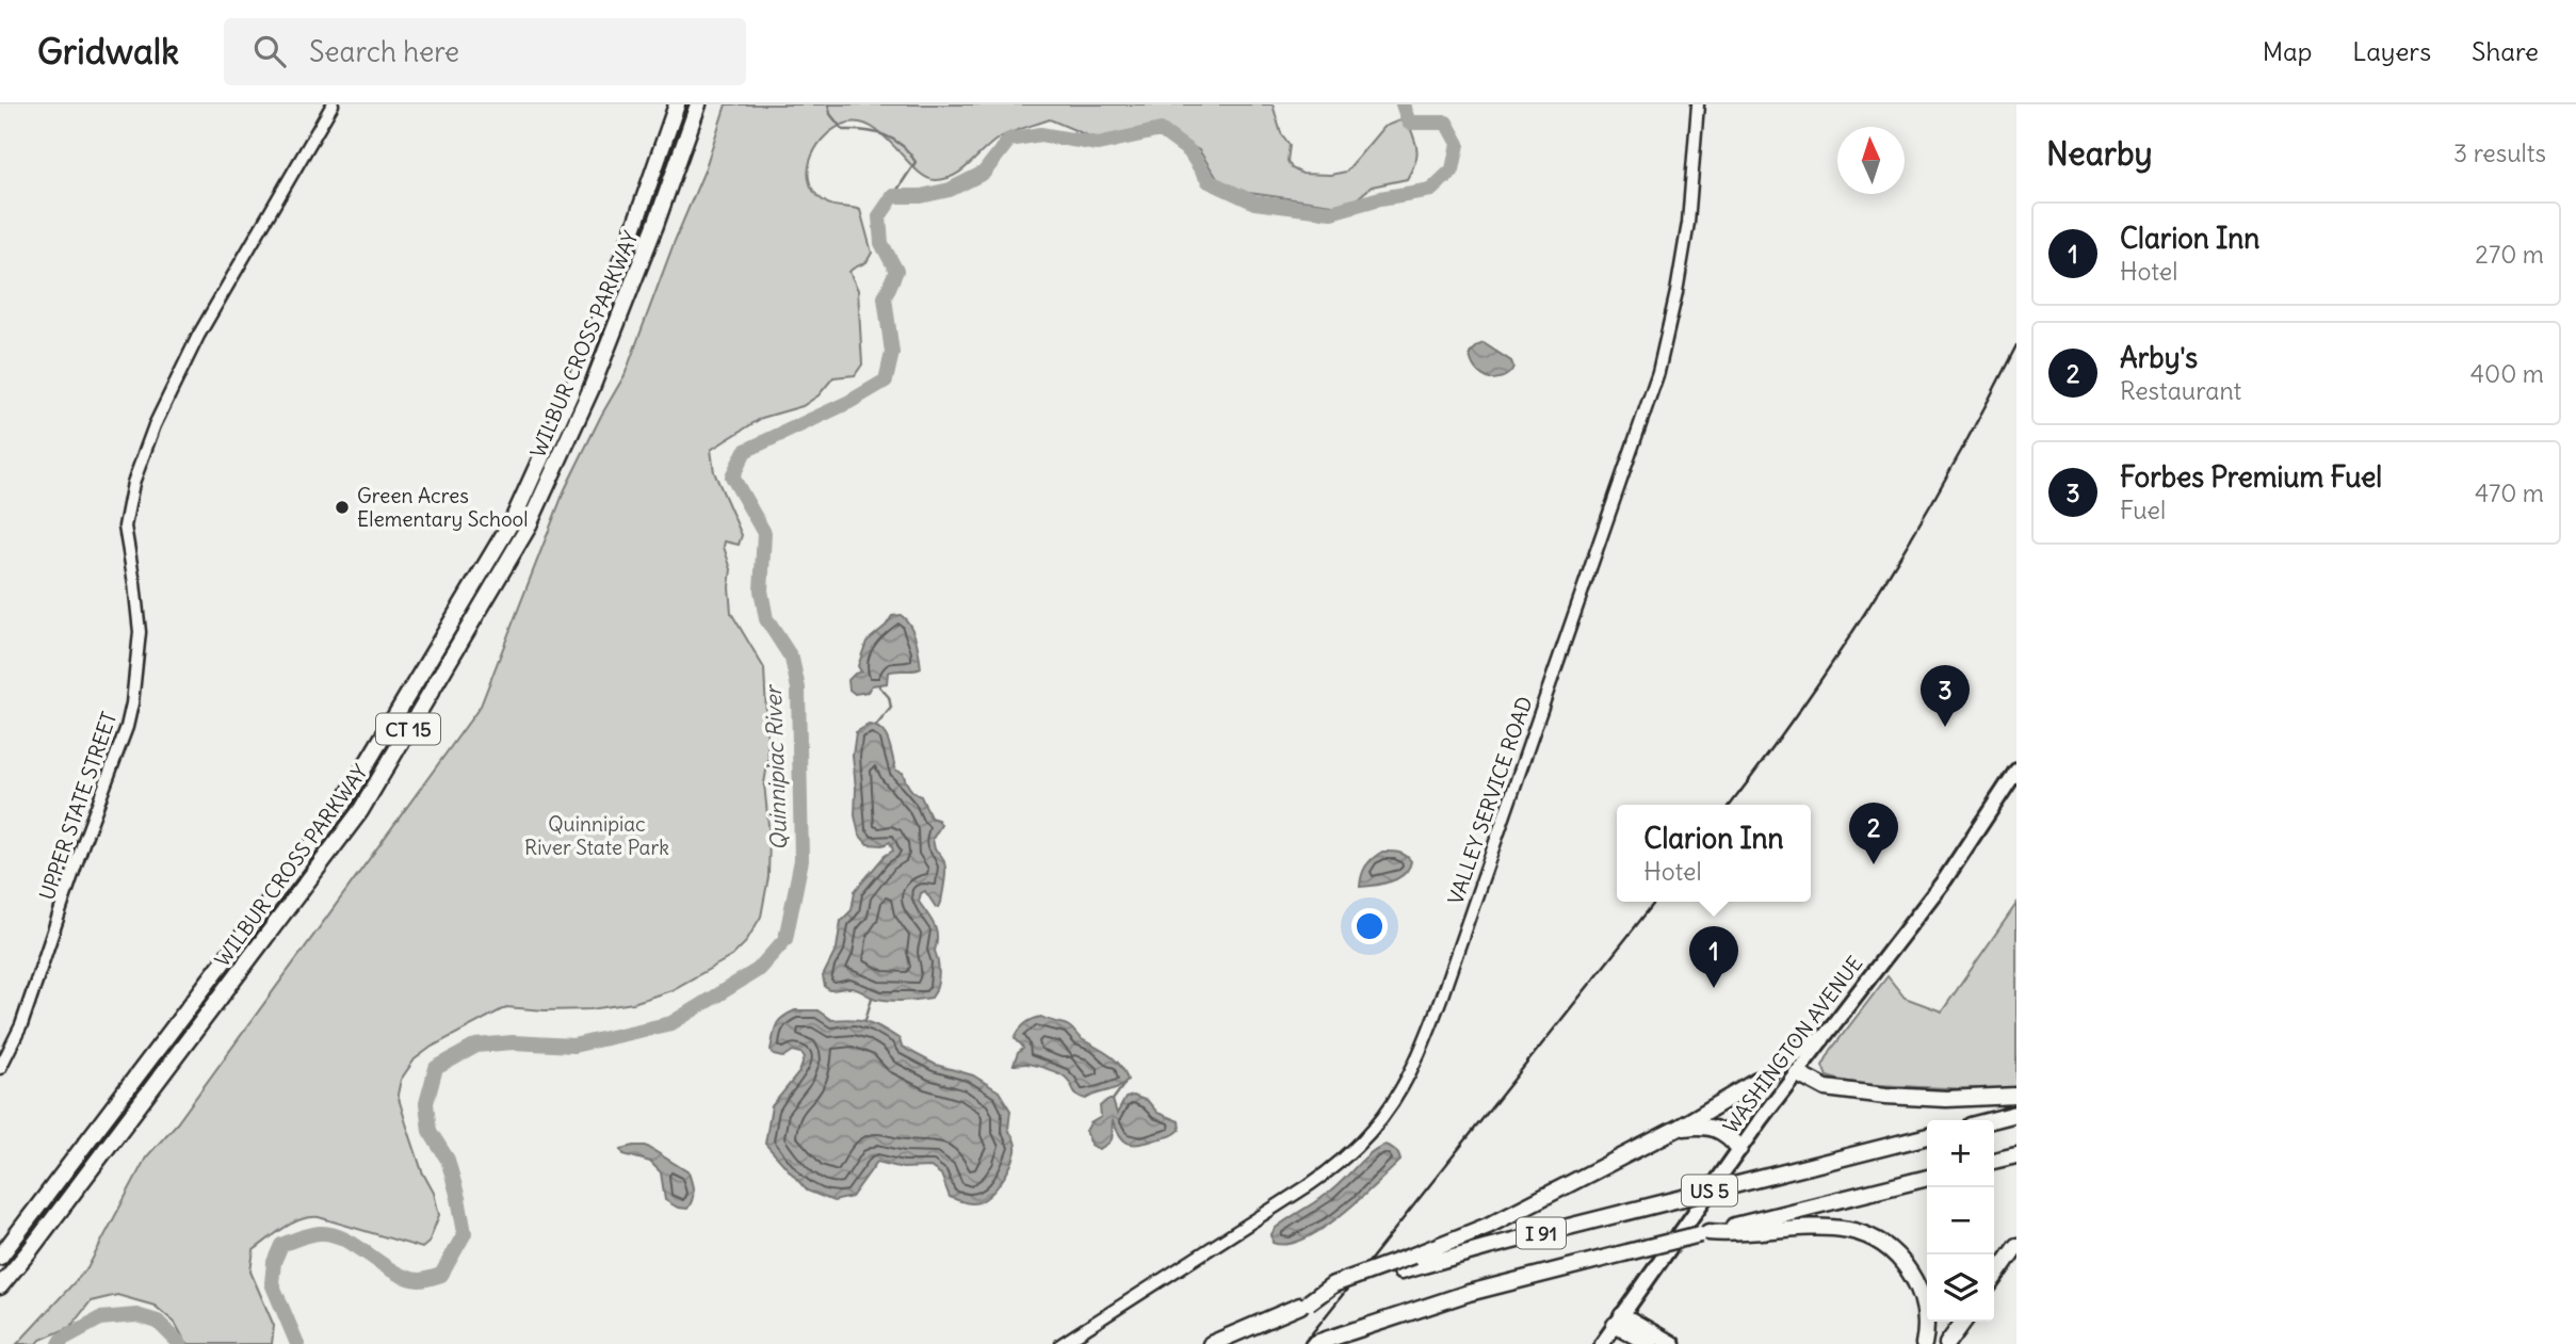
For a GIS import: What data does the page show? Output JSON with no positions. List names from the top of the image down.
{
  "streets": {
    "highway": ["WILBUR CROSS PARKWAY", "CT 15", "I 91"],
    "main road": ["WASHINGTON AVENUE", "US 5"],
    "street": ["VALLEY SERVICE ROAD", "UPPER STATE STREET"]
  },
  "water": ["Quinnipiac River"],
  "parks": ["Quinnipiac River State Park"],
  "places": ["Green Acres Elementary School"],
  "north": "top",
  "page": {
    "header": "Gridwalk",
    "search": "Search here",
    "nav": ["Map", "Layers", "Share"],
    "heading": ["Nearby", "3 results"],
    "list": [
      {
        "mark": "1",
        "name": "Clarion Inn",
        "note": "Hotel",
        "value": "270 m"
      },
      {
        "mark": "2",
        "name": "Arby's",
        "note": "Restaurant",
        "value": "400 m"
      },
      {
        "mark": "3",
        "name": "Forbes Premium Fuel",
        "note": "Fuel",
        "value": "470 m"
      }
    ],
    "pins": ["3", "2", "1"],
    "popup": ["Clarion Inn", "Hotel"],
    "map_buttons": ["+", "−"]
  }
}
